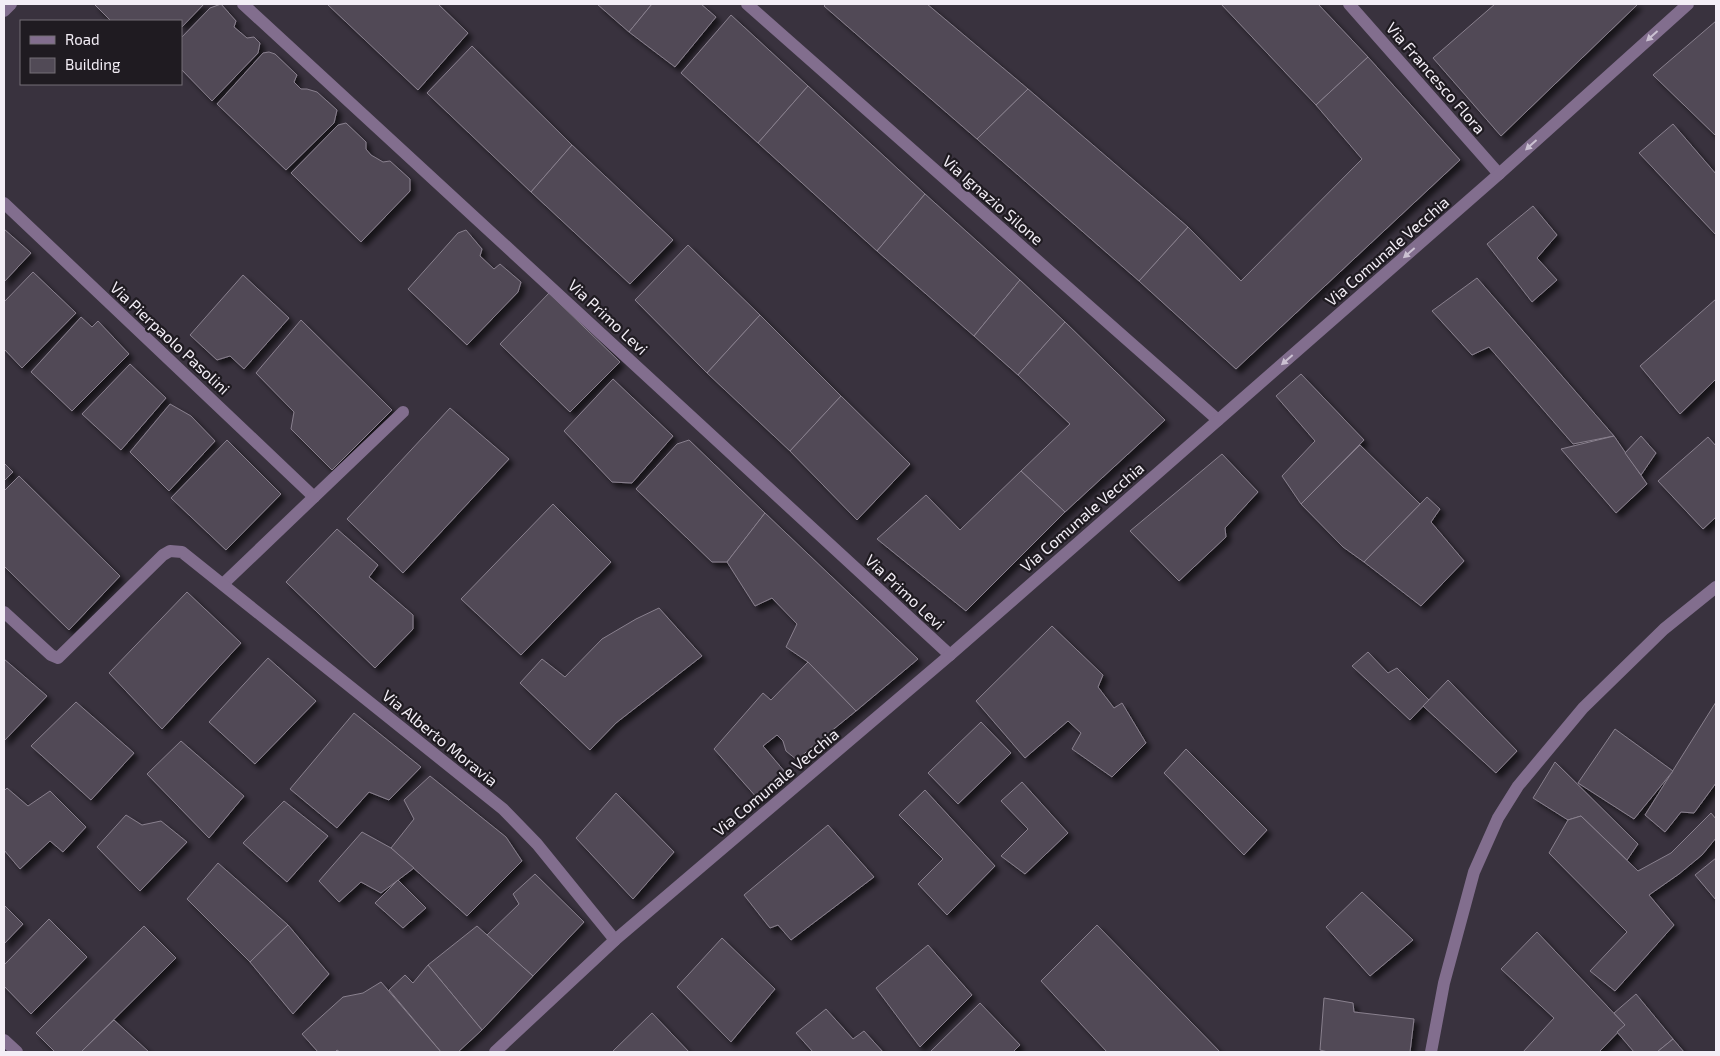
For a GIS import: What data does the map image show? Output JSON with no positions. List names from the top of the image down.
{
  "streets": {
    "street": [
      "Via Francesco Flora",
      "Via Ignazio Silone",
      "Via Comunale Vecchia",
      "Via Primo Levi",
      "Via Pierpaolo Pasolini",
      "Via Alberto Moravia"
    ]
  },
  "crossings": [
    ["Via Francesco Flora", "Via Comunale Vecchia"],
    ["Via Ignazio Silone", "Via Comunale Vecchia"],
    ["Via Comunale Vecchia", "Via Primo Levi"],
    ["Via Comunale Vecchia", "Via Alberto Moravia"]
  ],
  "one_way": ["Via Comunale Vecchia"],
  "legend": ["Road", "Building"]
}
